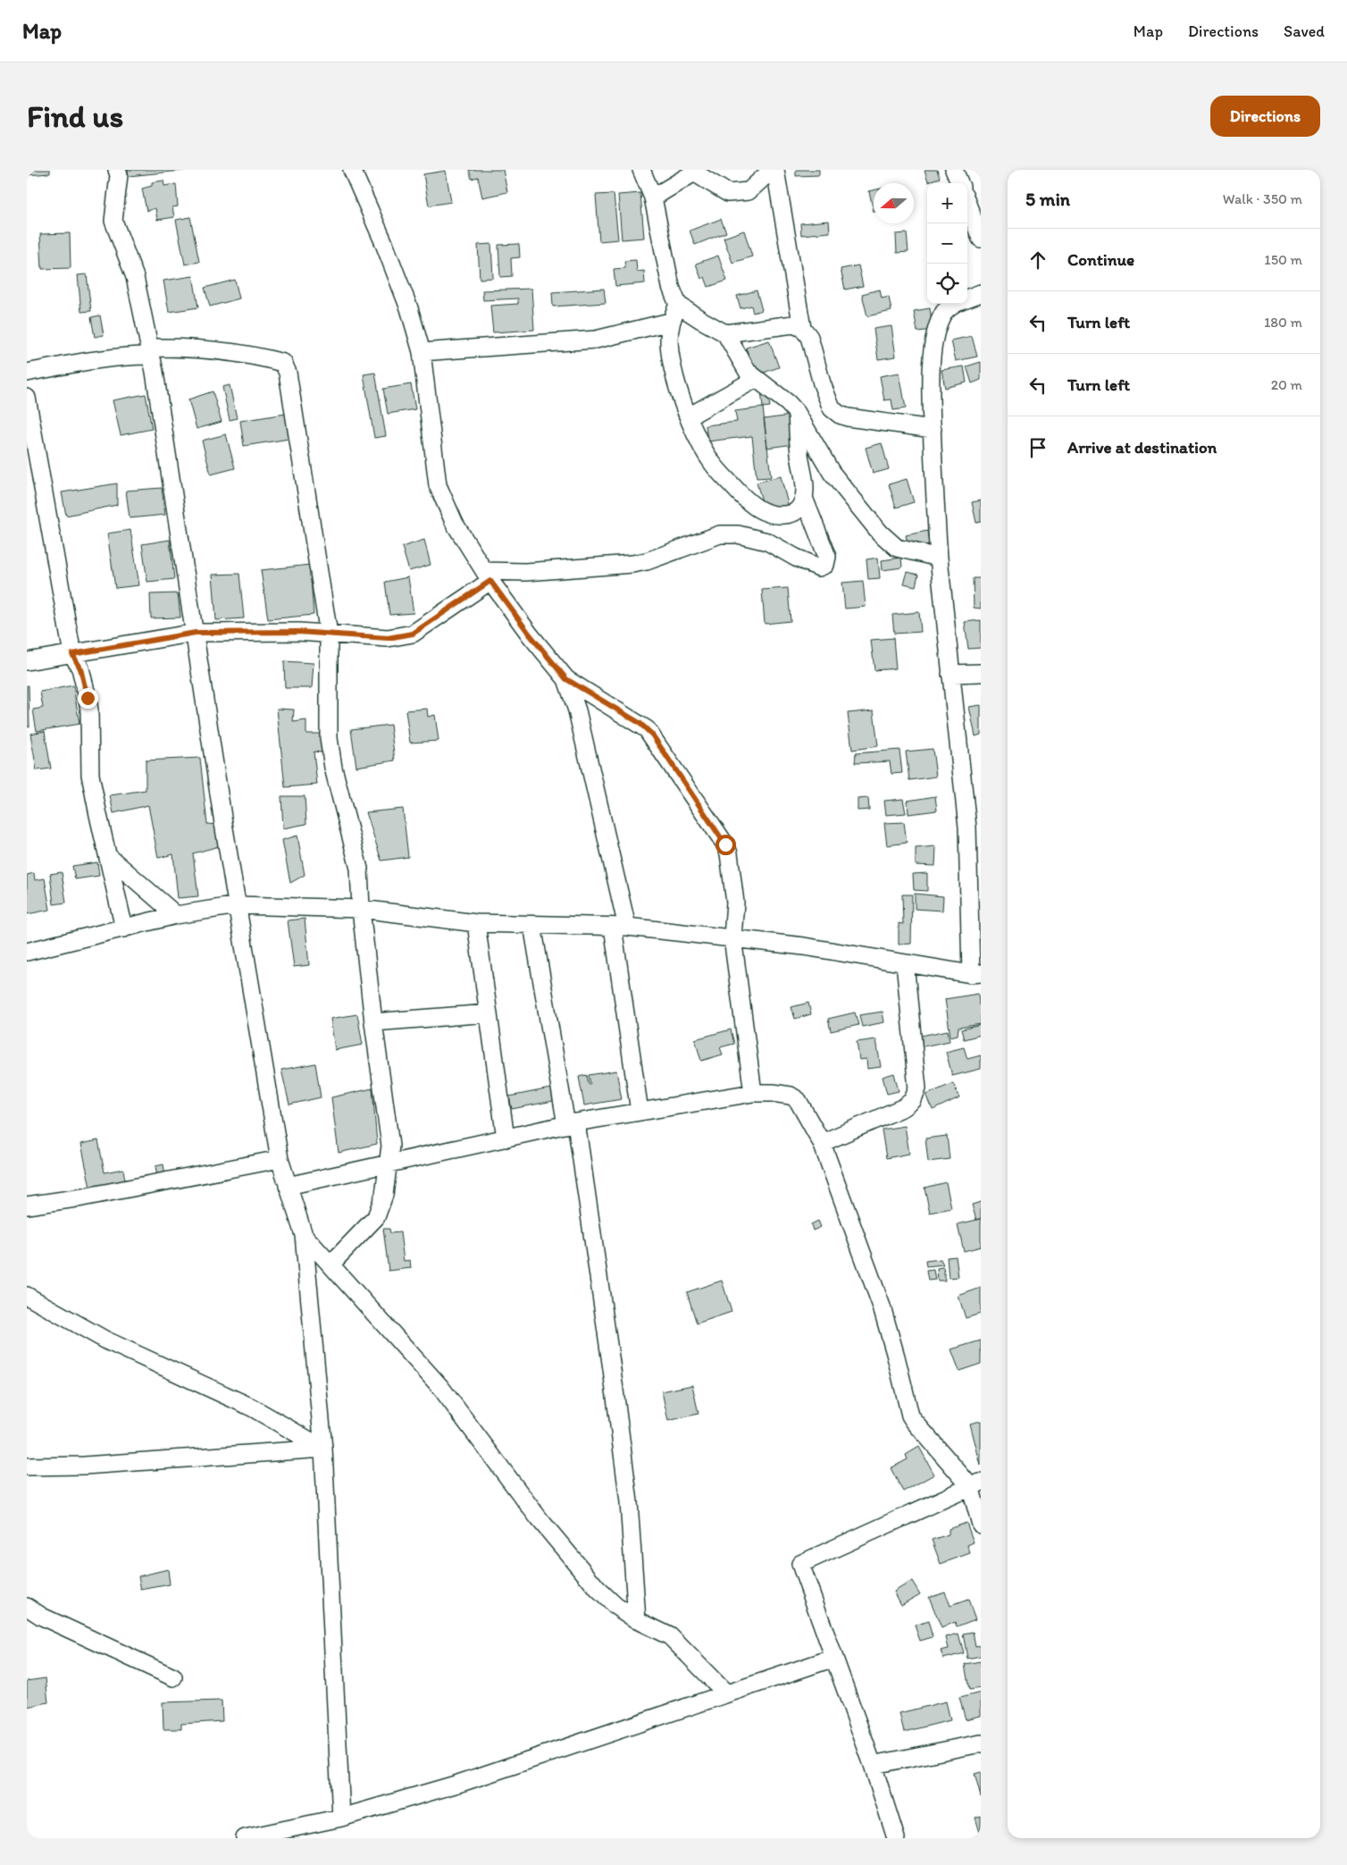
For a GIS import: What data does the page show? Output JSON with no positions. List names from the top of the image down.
{
  "north": "left",
  "page": {
    "header": "Map",
    "nav": ["Map", "Directions", "Saved"],
    "buttons": "Directions",
    "title": "Find us",
    "heading": ["5 min", "Walk · 350 m"],
    "map_buttons": ["+", "−"],
    "list": [
      ["Continue", "150 m"],
      ["Turn left", "180 m"],
      ["Turn left", "20 m"],
      "Arrive at destination"
    ]
  }
}
